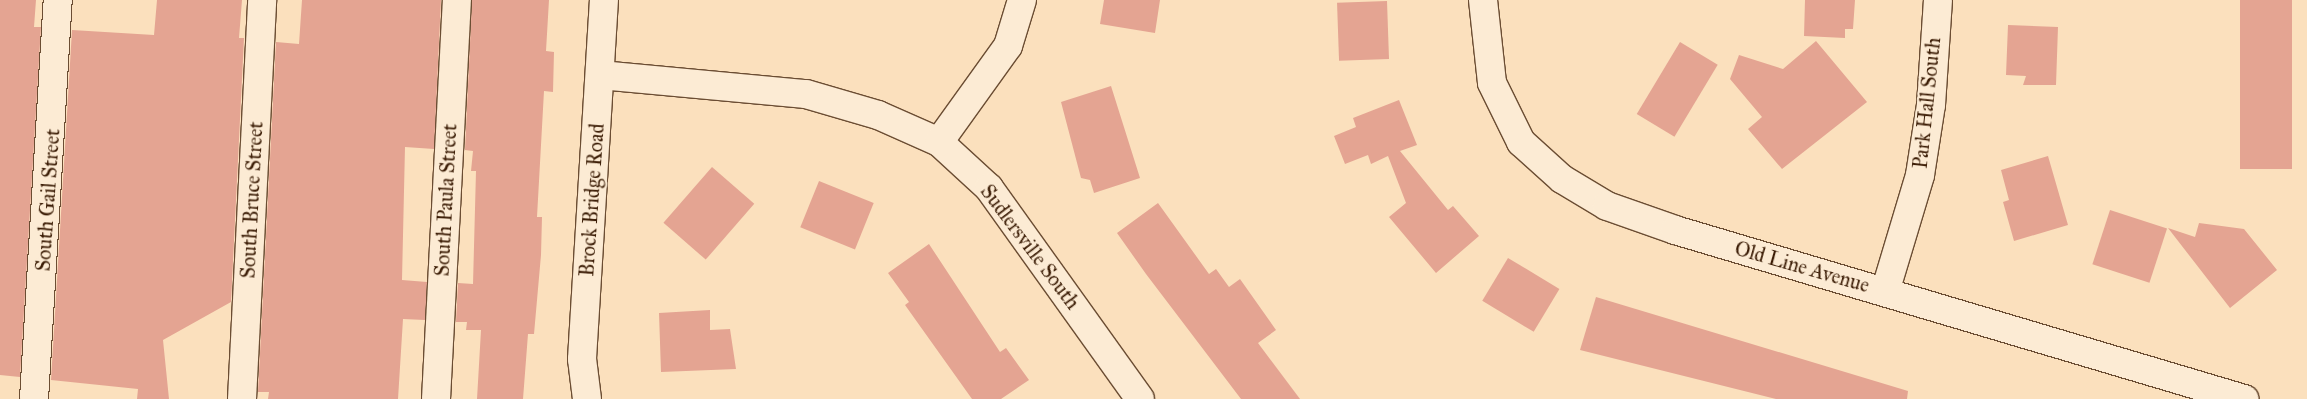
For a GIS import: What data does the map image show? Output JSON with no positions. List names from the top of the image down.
{
  "streets": {
    "street": [
      "Park Hall South",
      "South Gail Street",
      "South Bruce Street",
      "South Paula Street",
      "Brock Bridge Road",
      "Sudlersville South",
      "Old Line Avenue"
    ]
  },
  "crossings": [
    ["Park Hall South", "Old Line Avenue"],
    ["Brock Bridge Road", "Sudlersville South"]
  ]
}
